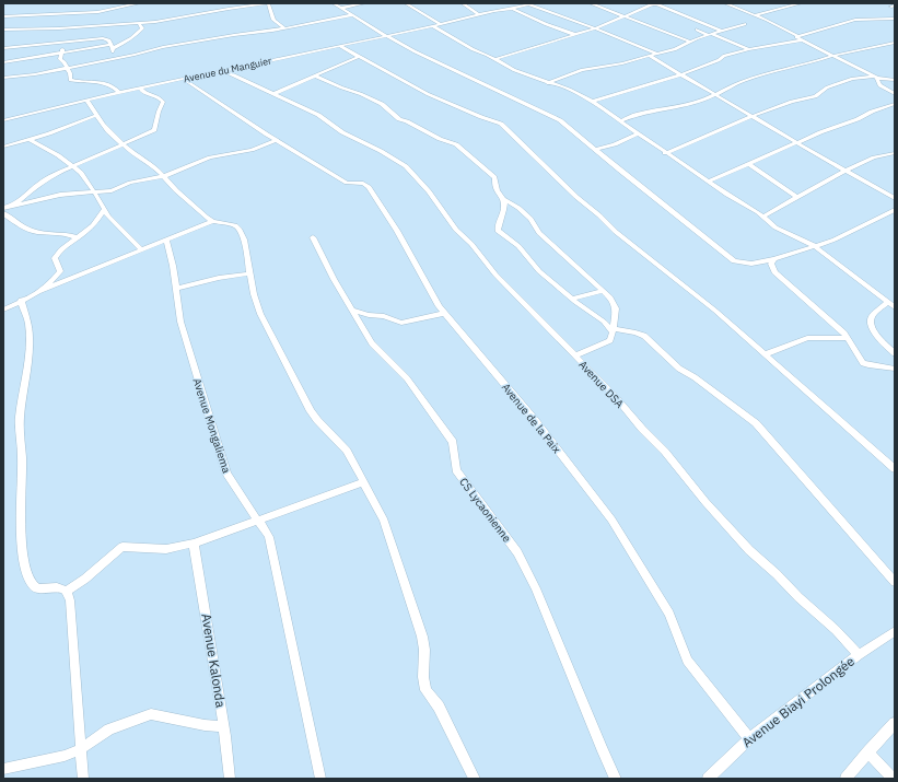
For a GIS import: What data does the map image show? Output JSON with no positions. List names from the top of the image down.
{
  "streets": {
    "street": [
      "Avenue du Manguier",
      "Avenue DSA",
      "Avenue de la Paix",
      "Avenue Mongaliema",
      "CS Lycaonienne",
      "Avenue Kalonda",
      "Avenue Biayi Prolongée"
    ]
  },
  "crossings": [
    ["Avenue du Manguier", "Avenue de la Paix"],
    ["Avenue DSA", "Avenue Biayi Prolongée"],
    ["Avenue de la Paix", "Avenue Biayi Prolongée"]
  ]
}
